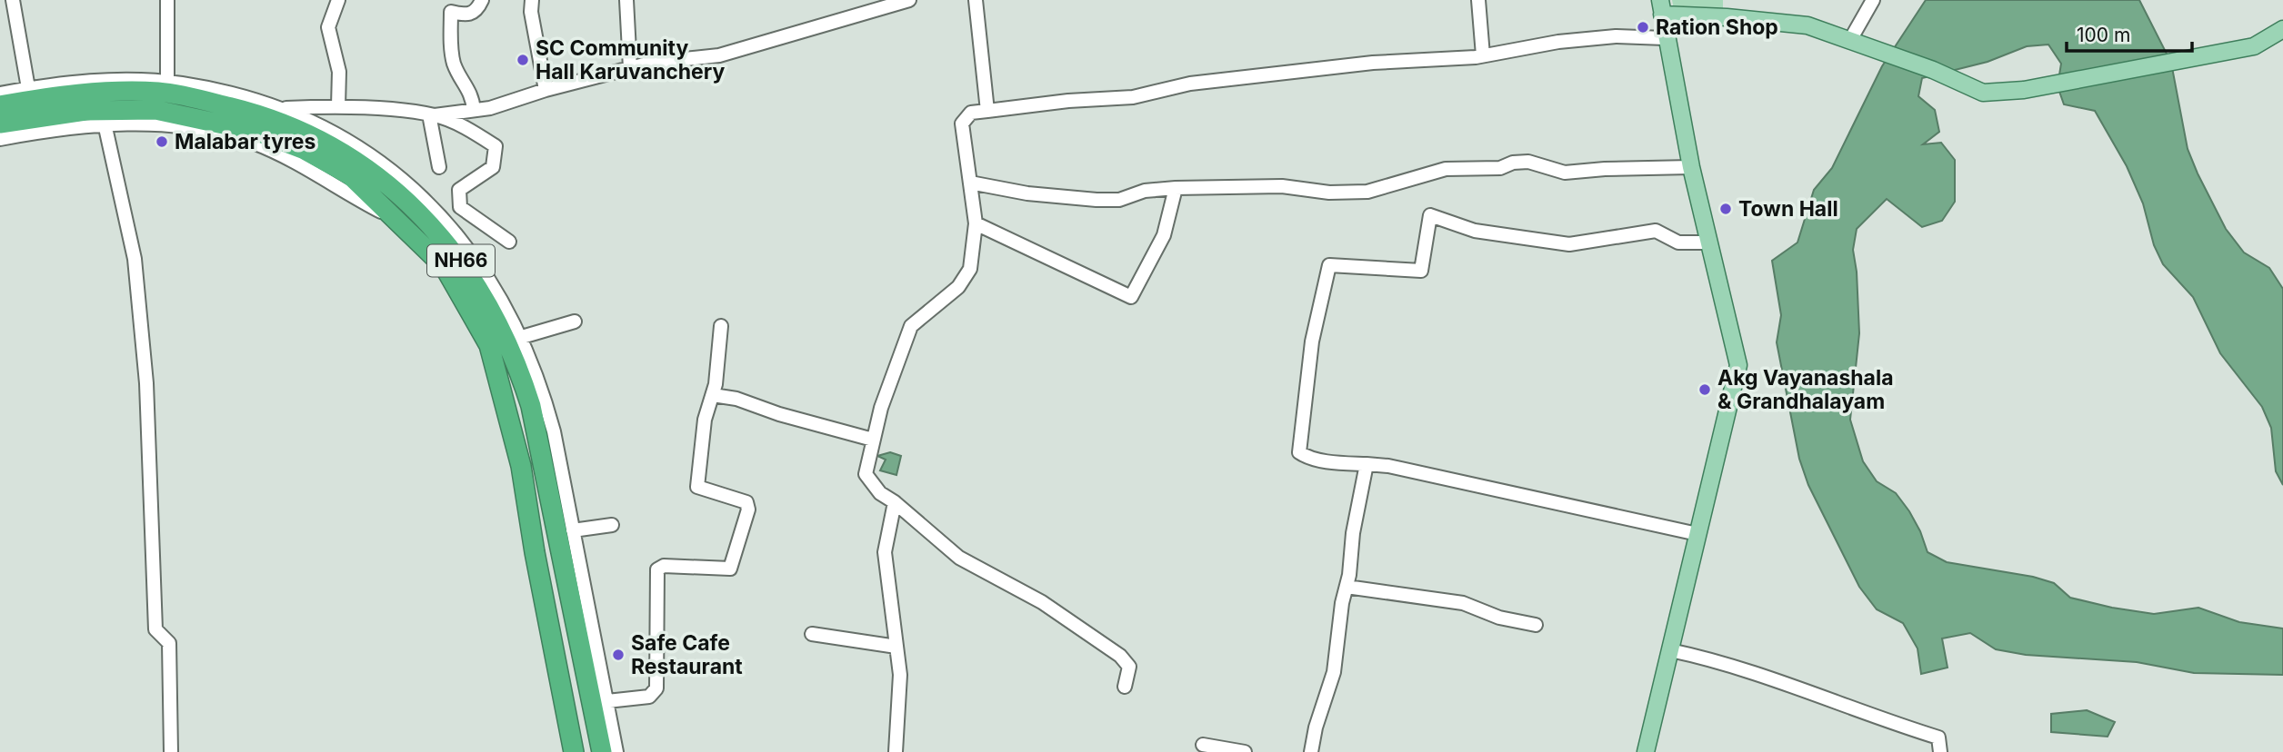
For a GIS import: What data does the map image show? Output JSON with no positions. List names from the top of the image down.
{
  "streets": {
    "highway": ["NH66"]
  },
  "places": [
    "Ration Shop",
    "SC Community Hall Karuvanchery",
    "Malabar tyres",
    "Town Hall",
    "Akg Vayanashala & Grandhalayam",
    "Safe Cafe Restaurant"
  ],
  "scale_bar": "100 m"
}
